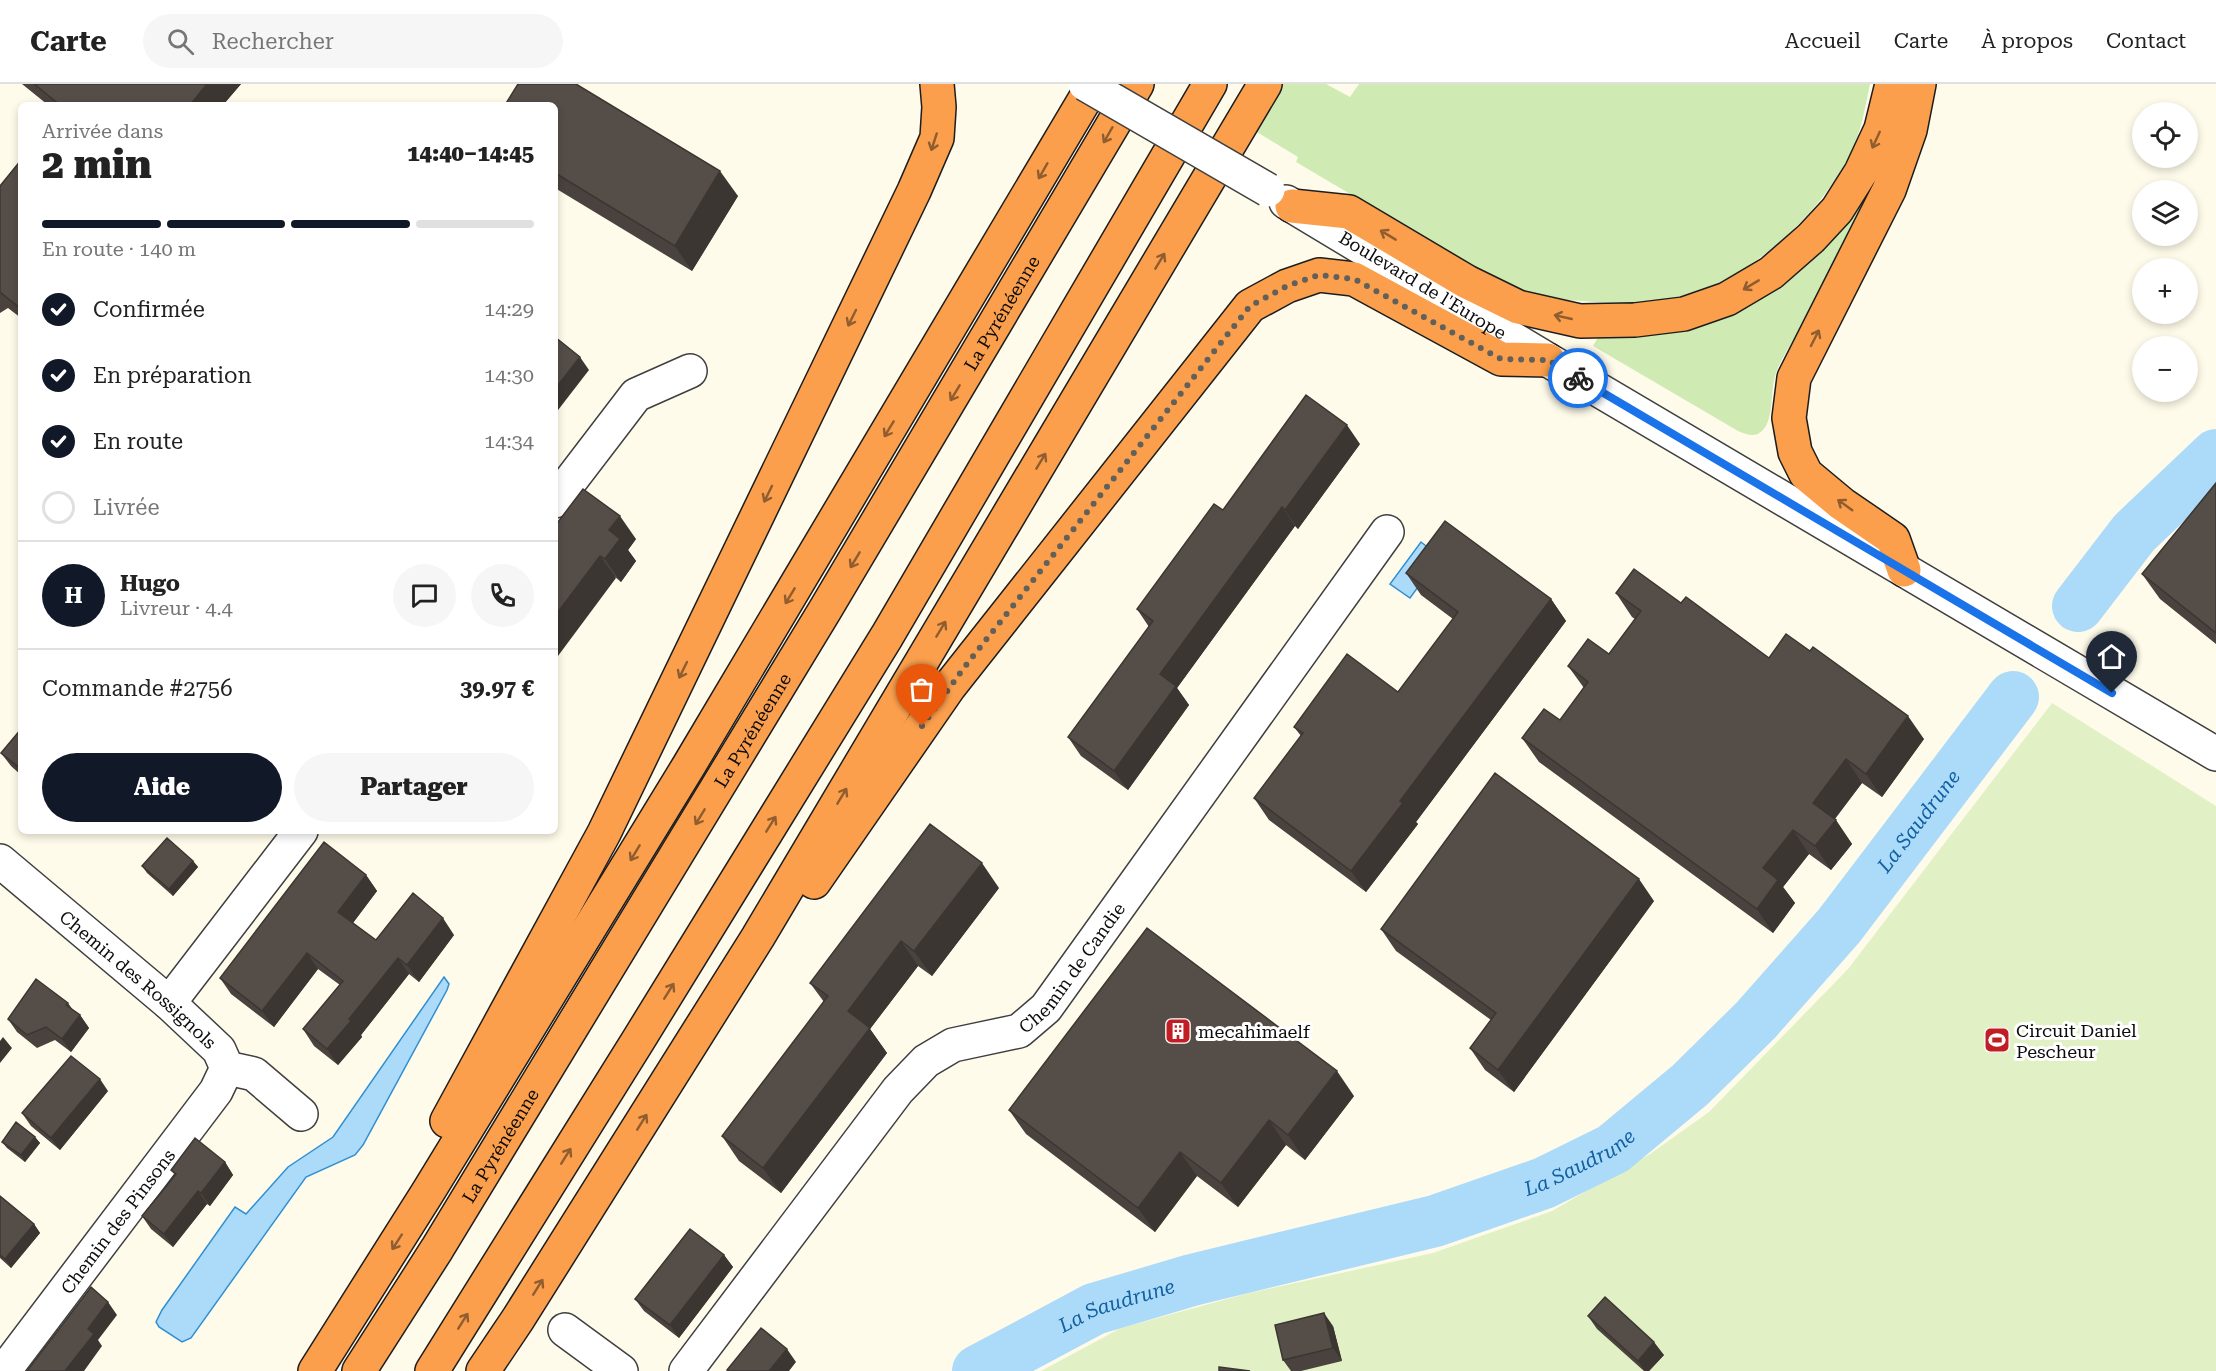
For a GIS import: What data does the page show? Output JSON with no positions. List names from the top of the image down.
{
  "streets": {
    "highway": ["La Pyrénéenne"],
    "street": [
      "Boulevard de l'Europe",
      "Chemin de Candie",
      "Chemin des Rossignols",
      "Chemin des Pinsons"
    ]
  },
  "crossings": [
    ["Chemin des Rossignols", "Chemin des Pinsons"]
  ],
  "water": ["La Saudrune"],
  "places": {
    "building": ["mecahimaelf"],
    "sports": ["Circuit Daniel Pescheur"]
  },
  "page": {
    "header": "Carte",
    "search": "Rechercher",
    "nav": [
      "Accueil",
      "Carte",
      "À propos",
      "Contact"
    ],
    "map_buttons": ["+", "−"],
    "heading": ["2 min", "Arrivée dans", "14:40–14:45"],
    "panel": [
      "Hugo",
      "Livreur · 4.4",
      "Commande #2756",
      "39.97 €"
    ],
    "bar": "En route · 140 m",
    "list": [
      ["Confirmée", "14:29"],
      ["En préparation", "14:30"],
      ["En route", "14:34"],
      "Livrée"
    ],
    "round": "H",
    "buttons": ["Aide", "Partager"]
  }
}
